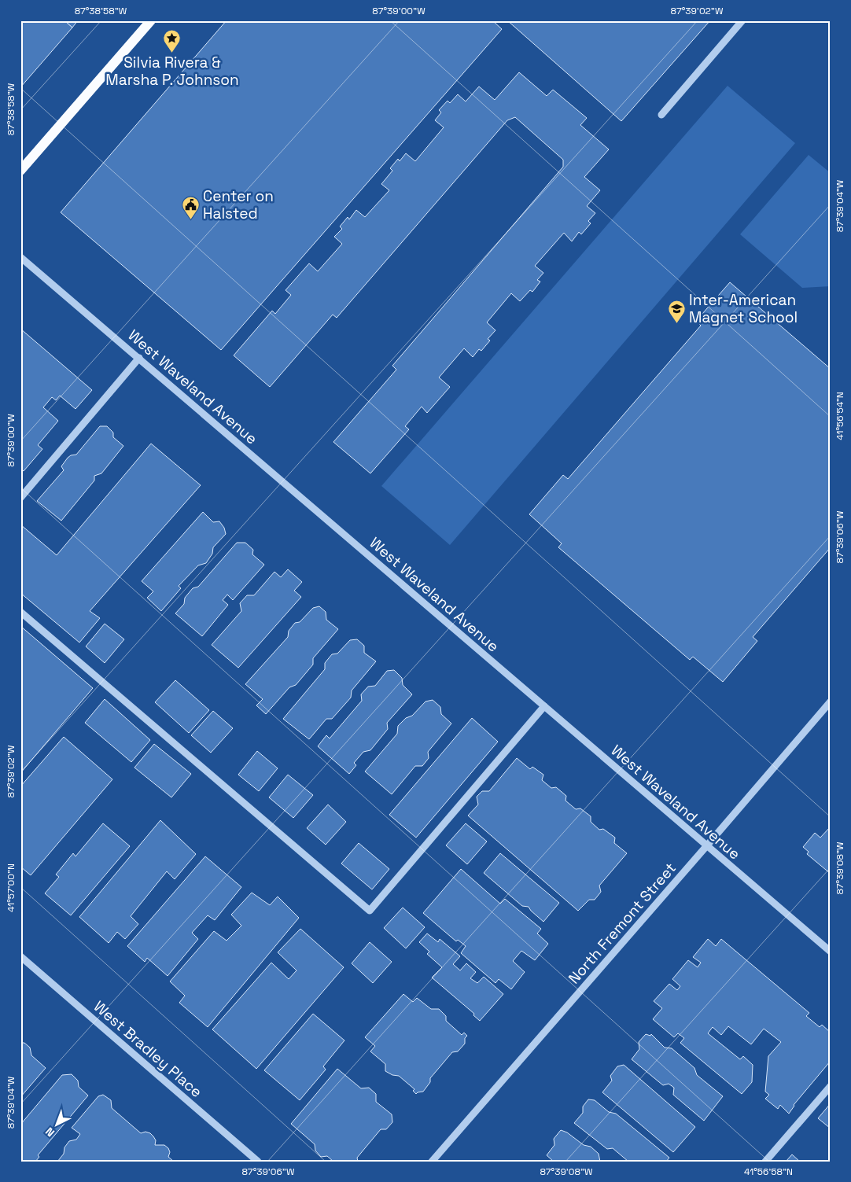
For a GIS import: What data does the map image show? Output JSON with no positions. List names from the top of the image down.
{
  "streets": {
    "street": ["West Waveland Avenue", "North Fremont Street", "West Bradley Place"]
  },
  "crossings": [
    ["West Waveland Avenue", "North Fremont Street"]
  ],
  "places": {
    "place": ["Silvia Rivera & Marsha P. Johnson"],
    "public building": ["Center on Halsted"],
    "school or university": ["Inter-American Magnet School"]
  },
  "north": "bottom left",
  "coordinates": [
    "87°38'58\"W",
    "87°39'00\"W",
    "87°39'02\"W",
    "87°39'04\"W",
    "41°56'54\"N",
    "87°39'06\"W",
    "87°39'08\"W",
    "41°57'00\"N",
    "41°56'58\"N"
  ]
}
